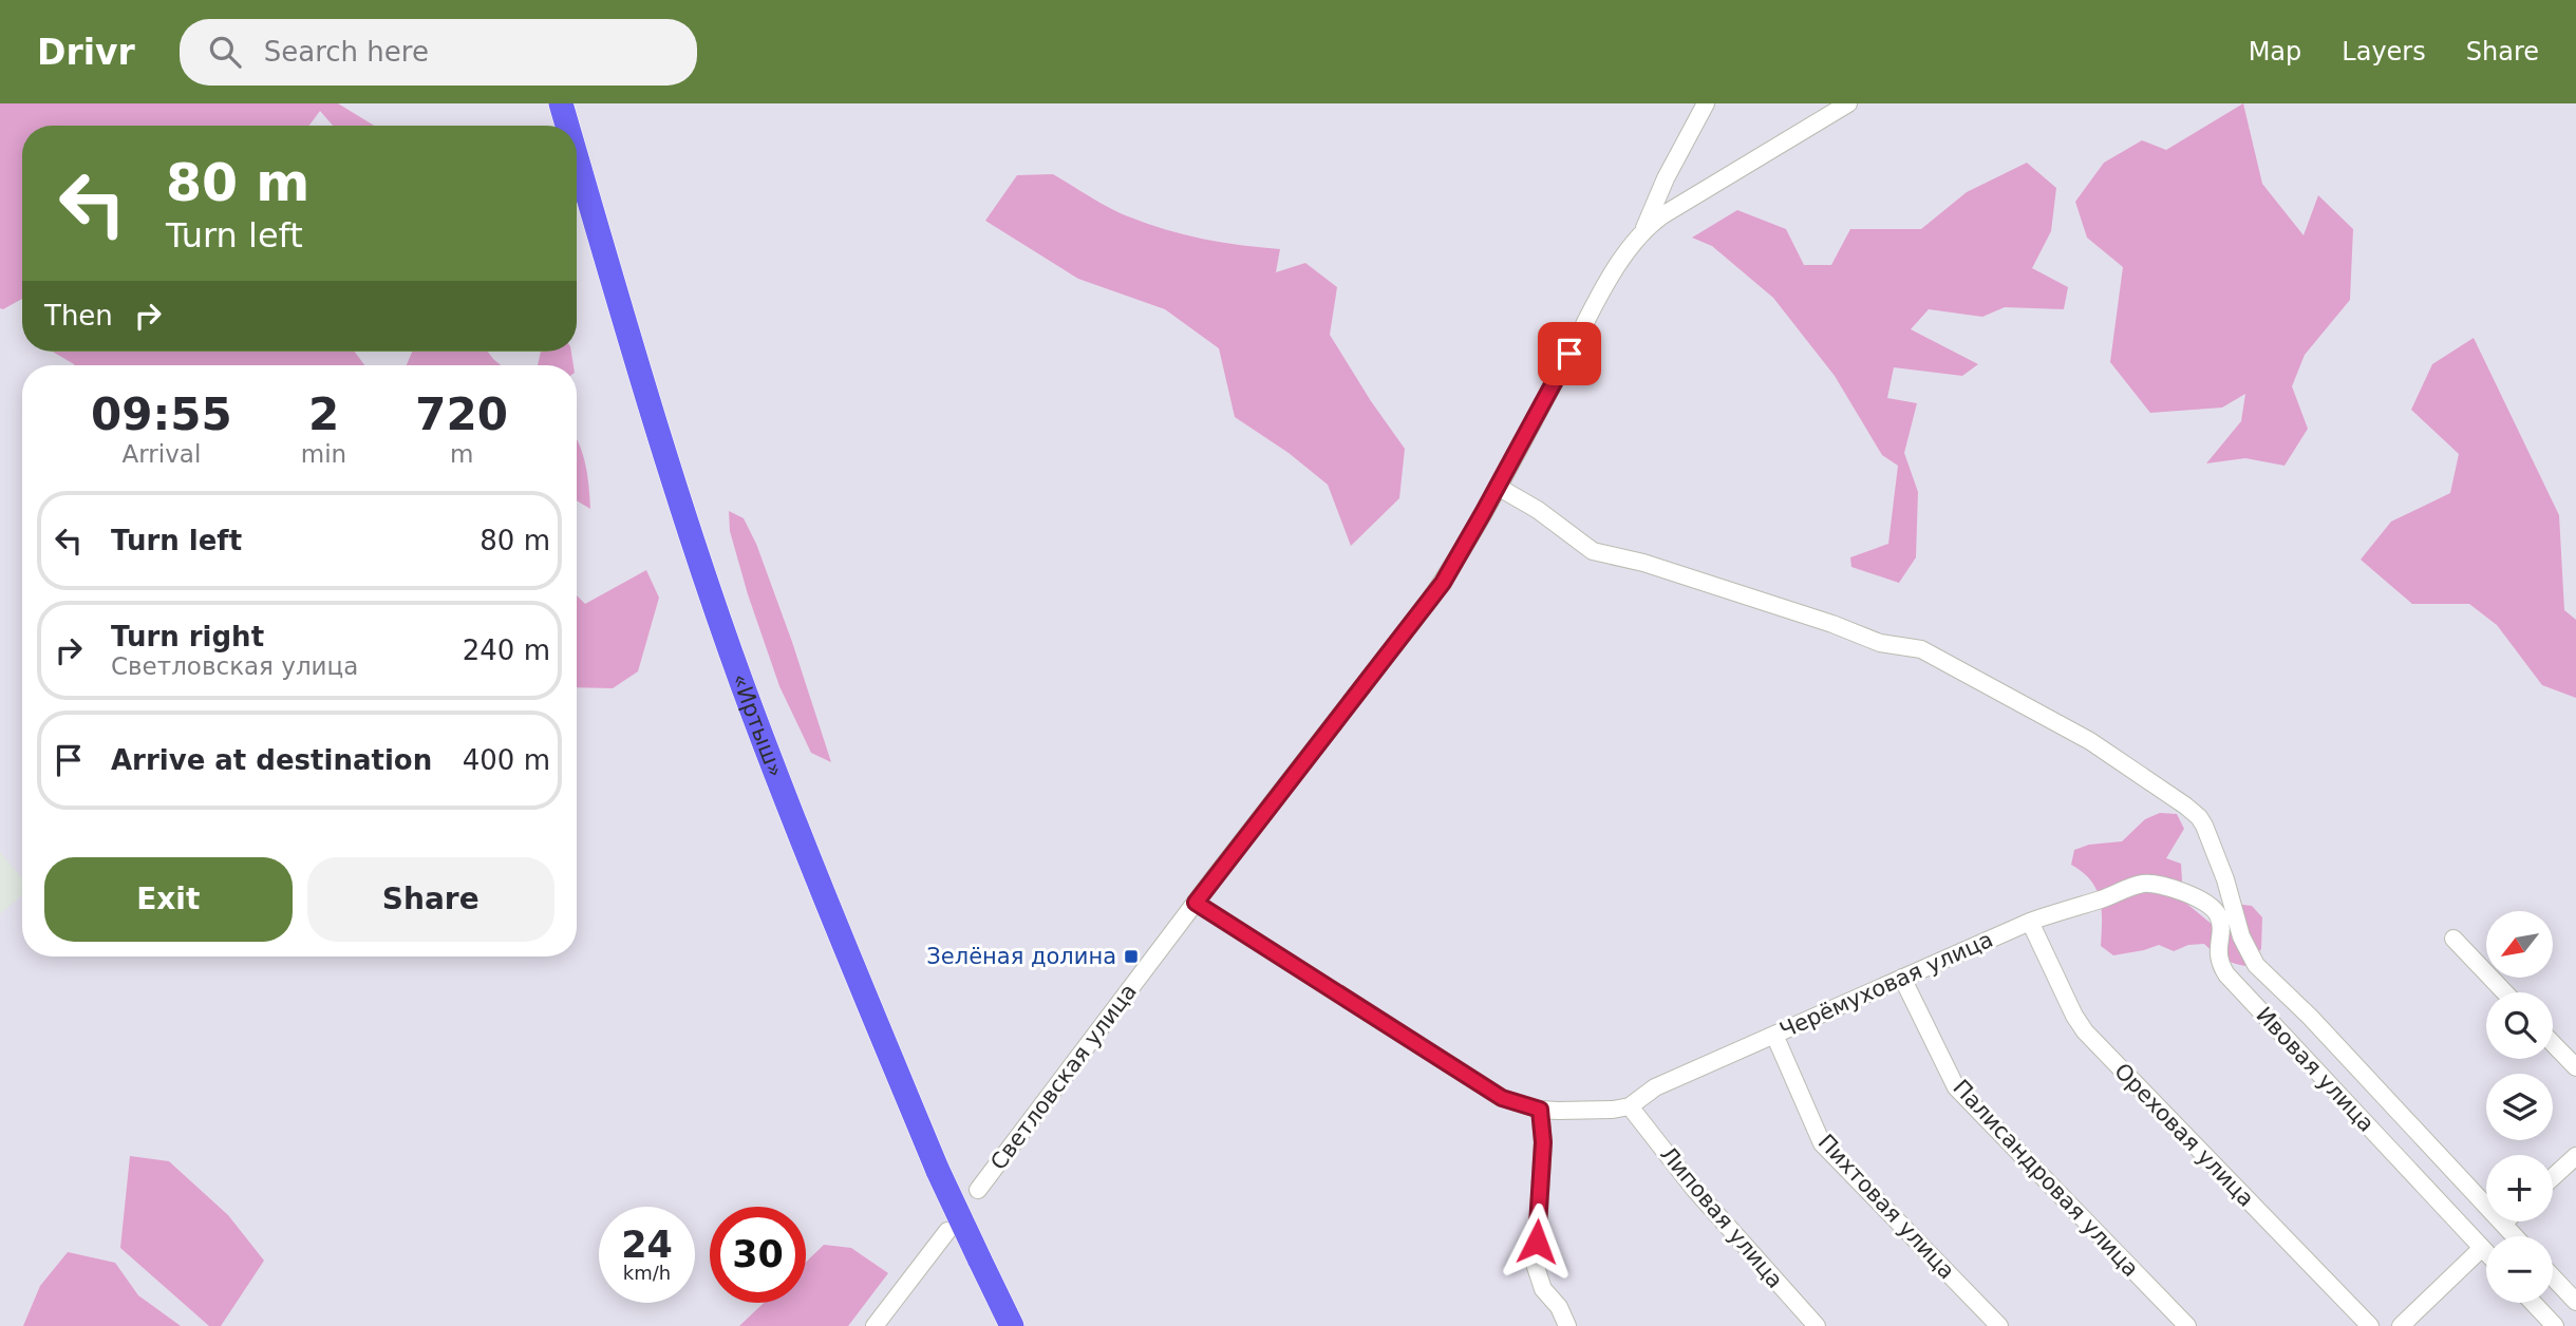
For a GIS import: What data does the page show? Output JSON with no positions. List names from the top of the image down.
{
  "streets": {
    "highway": ["«Иртыш»"],
    "street": [
      "Черёмуховая улица",
      "Ивовая улица",
      "Светловская улица",
      "Ореховая улица",
      "Палисандровая улица",
      "Пихтовая улица",
      "Липовая улица"
    ]
  },
  "crossings": [
    ["Черёмуховая улица", "Ивовая улица"],
    ["Черёмуховая улица", "Ореховая улица"],
    ["Черёмуховая улица", "Палисандровая улица"],
    ["Черёмуховая улица", "Пихтовая улица"],
    ["Черёмуховая улица", "Липовая улица"],
    ["Ивовая улица", "Светловская улица"]
  ],
  "places": {
    "transit": ["Зелёная долина"]
  },
  "north": "bottom left",
  "page": {
    "header": "Drivr",
    "search": "Search here",
    "nav": ["Map", "Layers", "Share"],
    "turn": ["80 m", "Turn left"],
    "then": "Then",
    "eta": [
      "09:55",
      "Arrival",
      "2",
      "min",
      "720",
      "m"
    ],
    "list": [
      {
        "name": "Turn left",
        "value": "80 m"
      },
      {
        "name": "Turn right",
        "note": "Светловская улица",
        "value": "240 m"
      },
      {
        "name": "Arrive at destination",
        "value": "400 m"
      }
    ],
    "buttons": ["Exit", "Share"],
    "map_buttons": ["+", "−"],
    "speed": "24 km/h",
    "limit": "30"
  }
}
